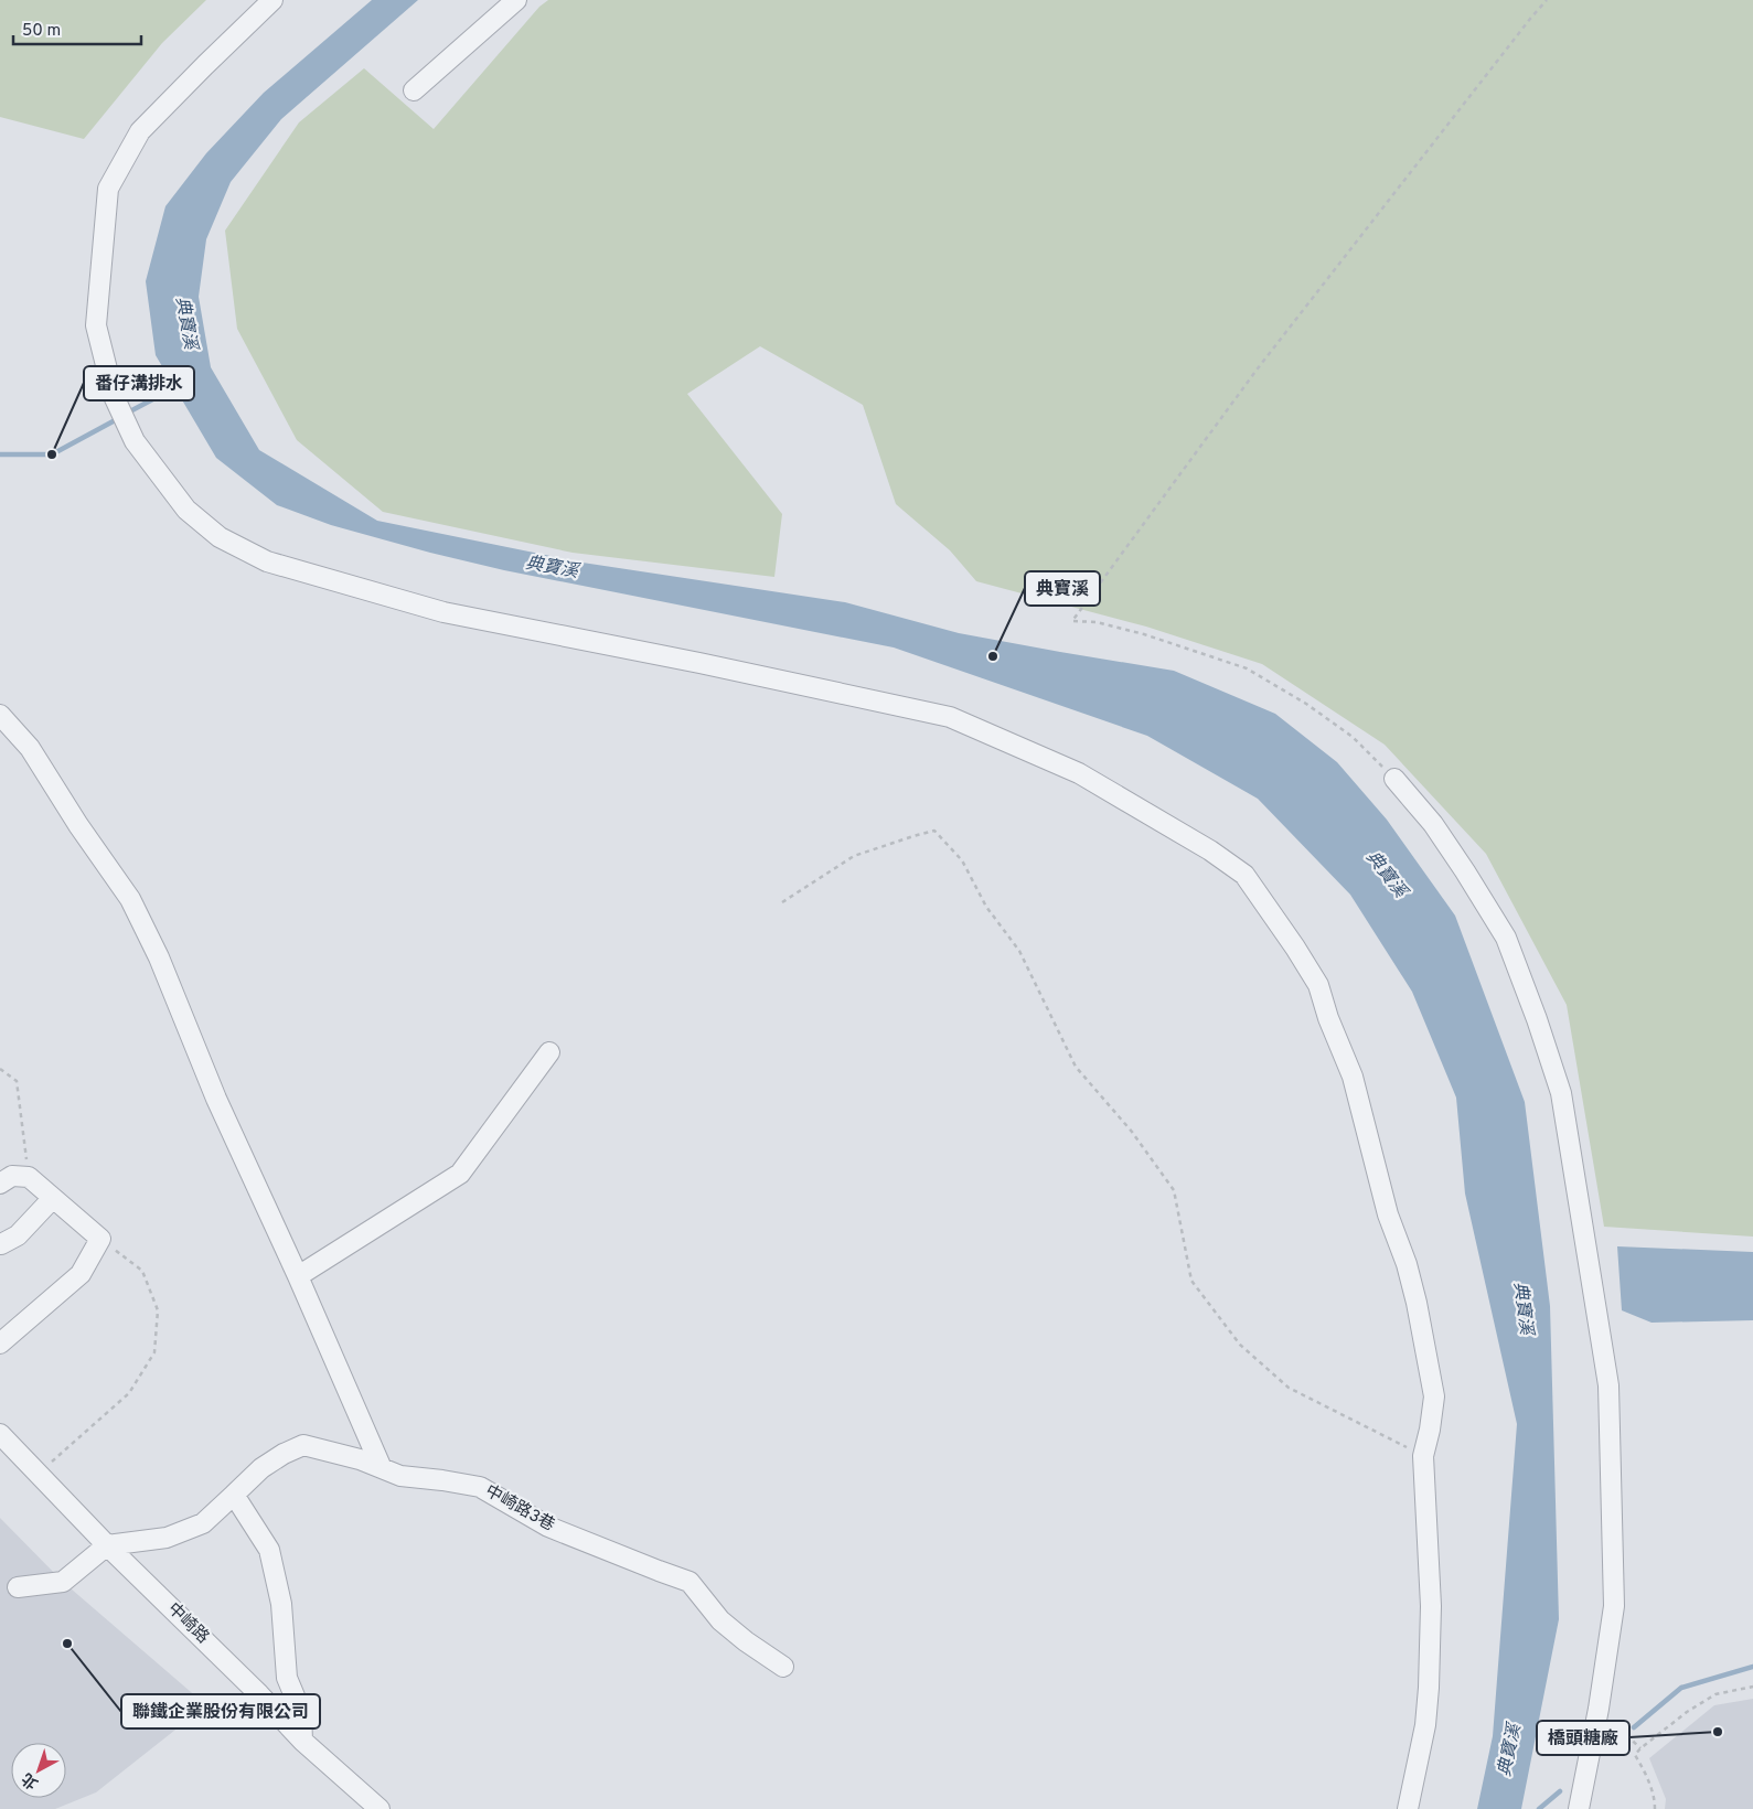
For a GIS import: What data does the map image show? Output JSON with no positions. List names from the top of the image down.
{
  "streets": {
    "street": ["中崎路3巷", "中崎路"]
  },
  "crossings": [
    ["中崎路3巷", "中崎路"]
  ],
  "water": ["典寶溪"],
  "places": [
    "番仔溝排水",
    "典寶溪",
    "聯鐵企業股份有限公司",
    "橋頭糖廠"
  ],
  "scale_bar": "50 m",
  "north": "bottom left"
}
